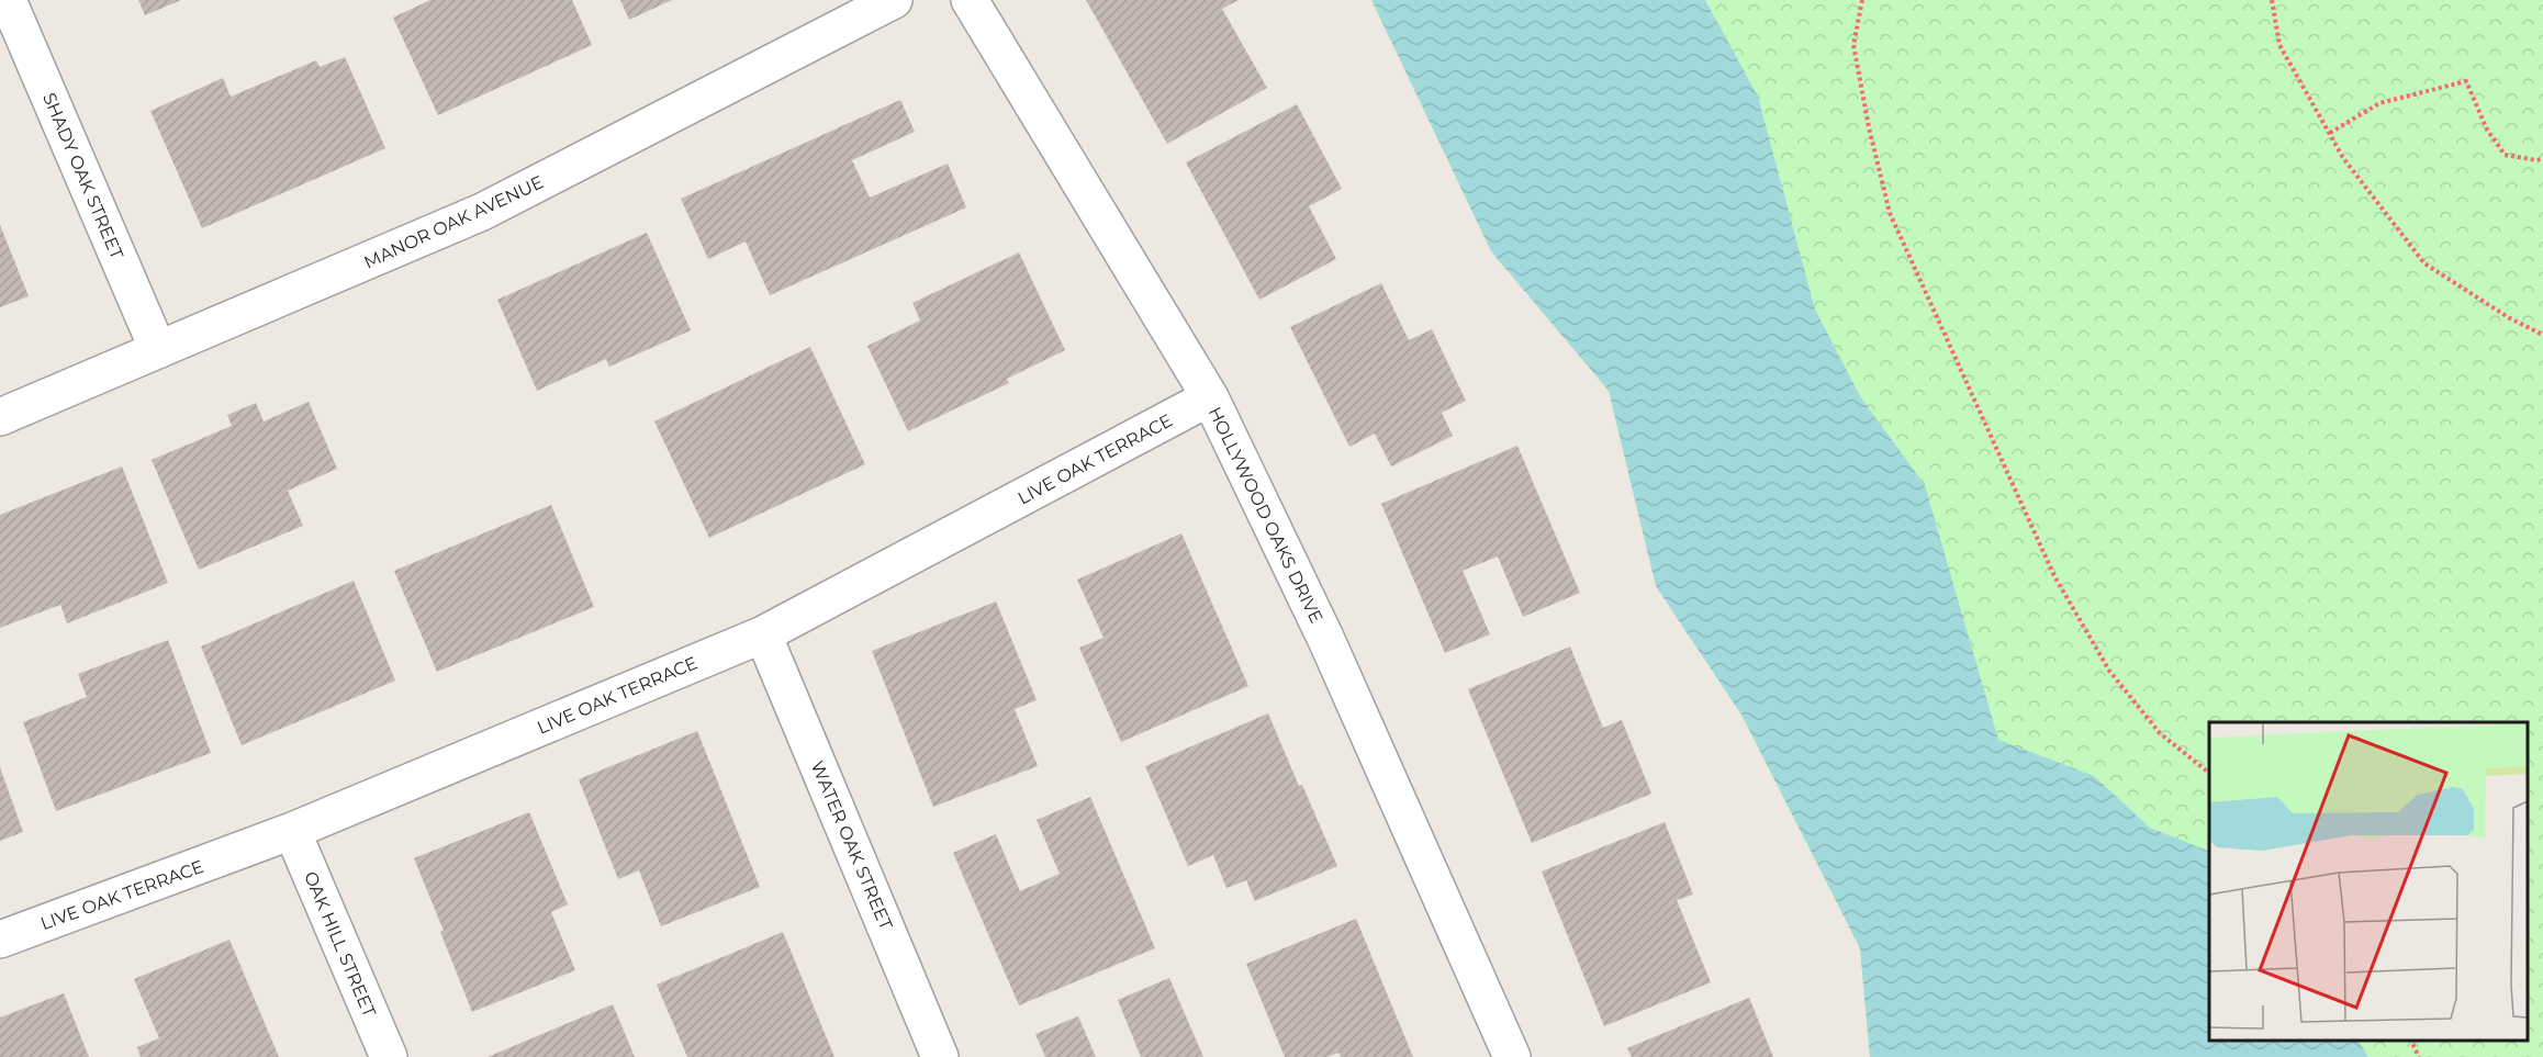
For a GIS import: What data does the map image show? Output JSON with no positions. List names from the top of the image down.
{
  "streets": {
    "street": [
      "SHADY OAK STREET",
      "MANOR OAK AVENUE",
      "LIVE OAK TERRACE",
      "HOLLYWOOD OAKS DRIVE",
      "WATER OAK STREET",
      "OAK HILL STREET"
    ]
  },
  "crossings": [
    ["SHADY OAK STREET", "MANOR OAK AVENUE"],
    ["LIVE OAK TERRACE", "HOLLYWOOD OAKS DRIVE"],
    ["LIVE OAK TERRACE", "WATER OAK STREET"],
    ["LIVE OAK TERRACE", "OAK HILL STREET"]
  ]
}
